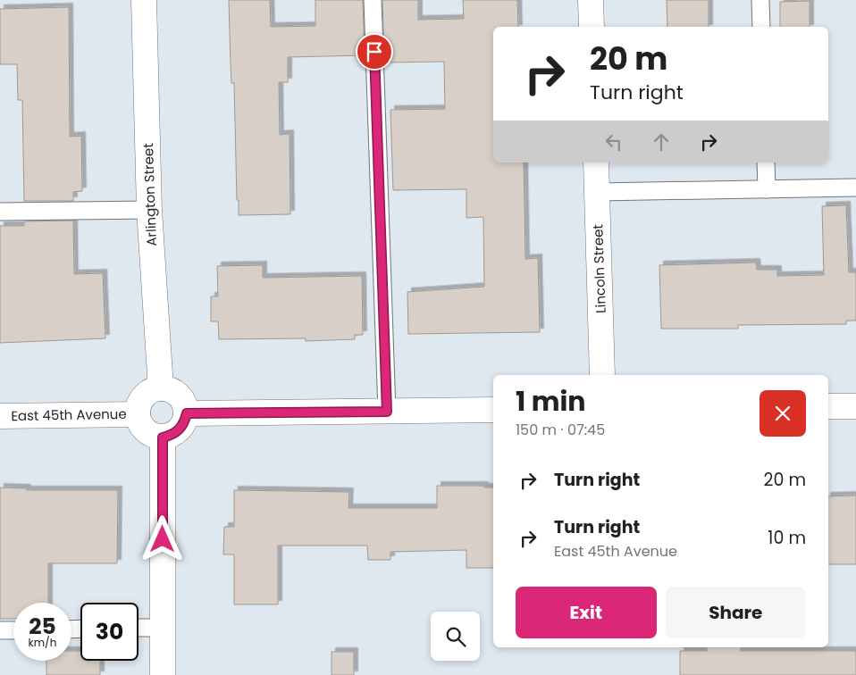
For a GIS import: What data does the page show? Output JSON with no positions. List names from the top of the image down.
{
  "streets": {
    "street": ["Arlington Street", "Lincoln Street", "East 45th Avenue"]
  },
  "crossings": [
    ["Arlington Street", "East 45th Avenue"]
  ],
  "page": {
    "turn": ["20 m", "Turn right"],
    "heading": ["1 min", "150 m · 07:45"],
    "list": [
      {
        "name": "Turn right",
        "value": "20 m"
      },
      {
        "name": "Turn right",
        "note": "East 45th Avenue",
        "value": "10 m"
      }
    ],
    "buttons": ["Exit", "Share"],
    "speed": "25 km/h",
    "limit": "30"
  }
}
